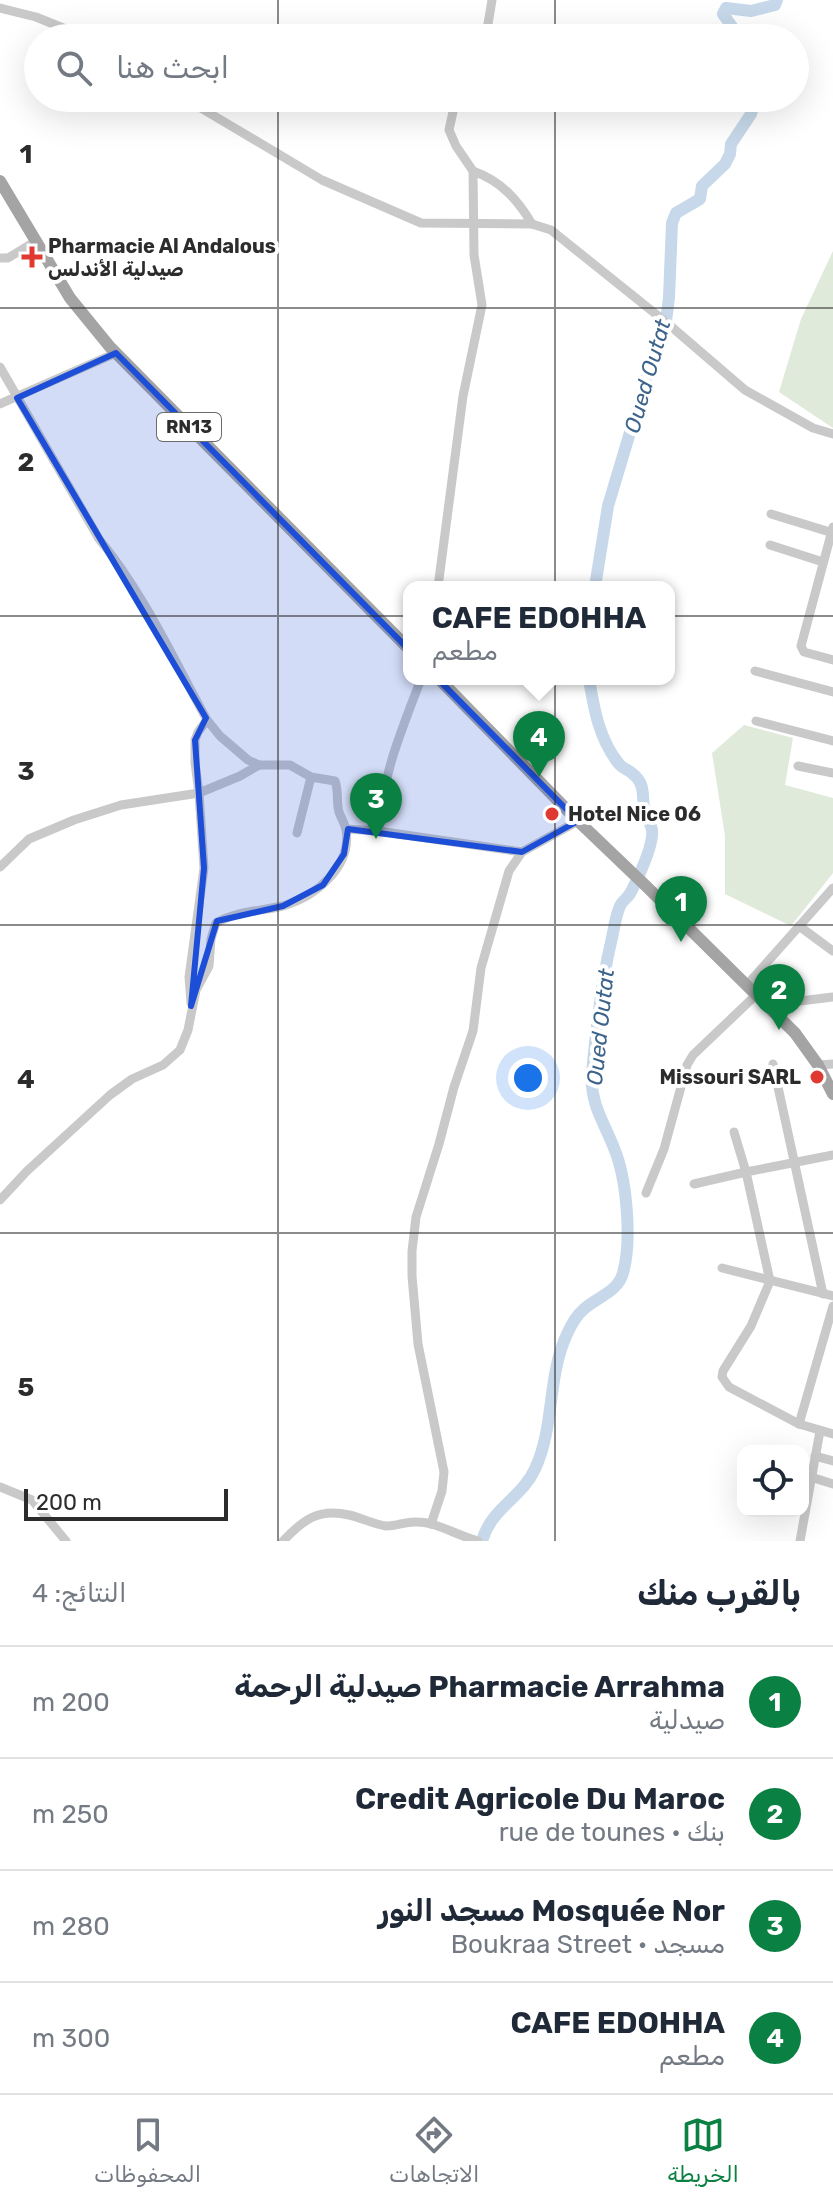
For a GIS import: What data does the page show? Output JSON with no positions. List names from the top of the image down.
{
  "streets": {
    "main road": ["RN13"]
  },
  "water": ["Oued Outat"],
  "places": {
    "health": ["Pharmacie Al Andalous صيدلية الأندلس"],
    "other": ["Hotel Nice 06", "Missouri SARL"]
  },
  "scale_bar": "200 m",
  "page": {
    "search": "ابحث هنا",
    "popup": ["CAFE EDOHHA", "مطعم"],
    "pins": [
      "4",
      "3",
      "1",
      "2"
    ],
    "scale": "200 m",
    "heading": ["بالقرب منك", "النتائج: 4"],
    "list": [
      {
        "mark": "1",
        "name": "Pharmacie Arrahma صيدلية الرحمة",
        "note": "صيدلية",
        "value": "200 m"
      },
      {
        "mark": "2",
        "name": "Credit Agricole Du Maroc",
        "note": "بنك · rue de tounes",
        "value": "250 m"
      },
      {
        "mark": "3",
        "name": "Mosquée Nor مسجد النور",
        "note": "مسجد · Boukraa Street",
        "value": "280 m"
      },
      {
        "mark": "4",
        "name": "CAFE EDOHHA",
        "note": "مطعم",
        "value": "300 m"
      }
    ],
    "nav": ["الخريطة", "الاتجاهات", "المحفوظات"]
  },
  "grid": {
    "rows": [
      "1",
      "2",
      "3",
      "4",
      "5"
    ]
  }
}
